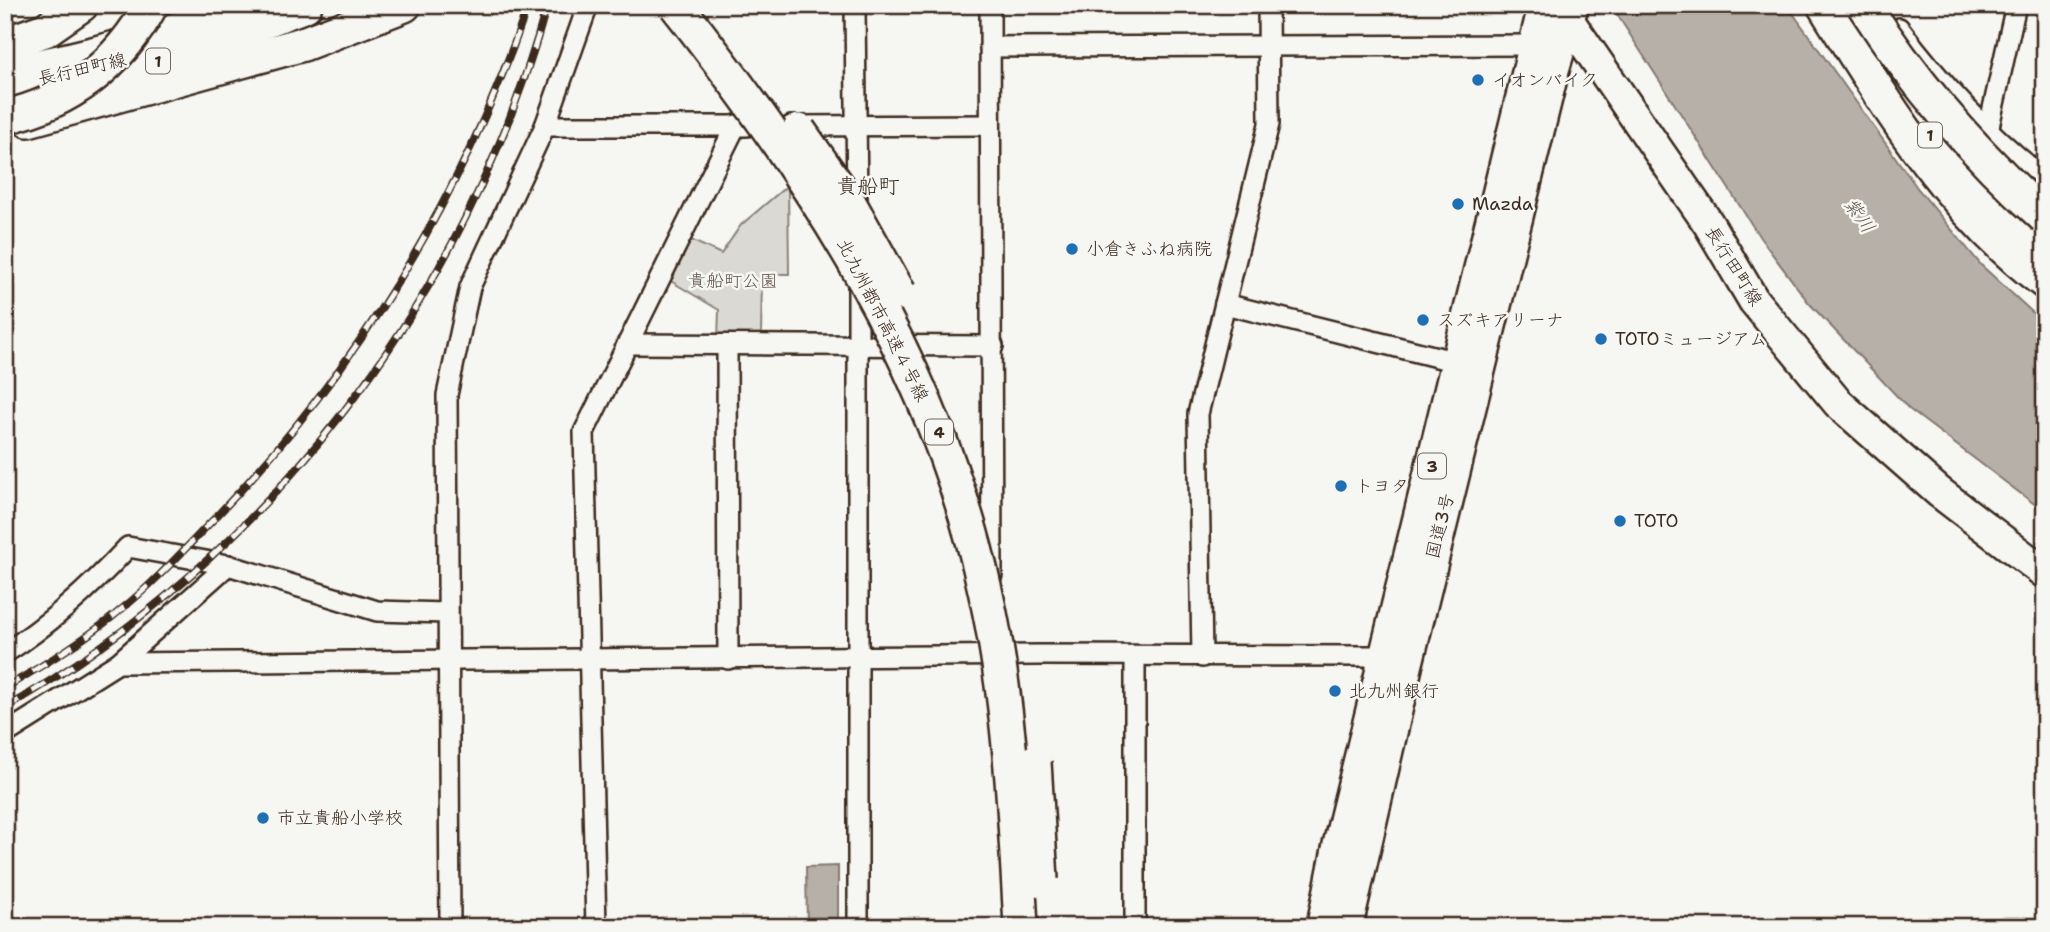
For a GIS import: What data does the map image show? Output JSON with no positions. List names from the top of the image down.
{
  "streets": {
    "highway": [
      "1",
      "北九州都市高速４号線",
      "4",
      "3",
      "国道3号"
    ],
    "main road": ["長行田町線"]
  },
  "crossings": [
    ["長行田町線", "国道3号"]
  ],
  "districts": ["貴船町"],
  "water": ["紫川"],
  "parks": ["貴船町公園"],
  "places": [
    "イオンバイク",
    "Mazda",
    "小倉きふね病院",
    "スズキアリーナ",
    "TOTOミュージアム",
    "トヨタ",
    "TOTO",
    "北九州銀行",
    "市立貴船小学校"
  ]
}
